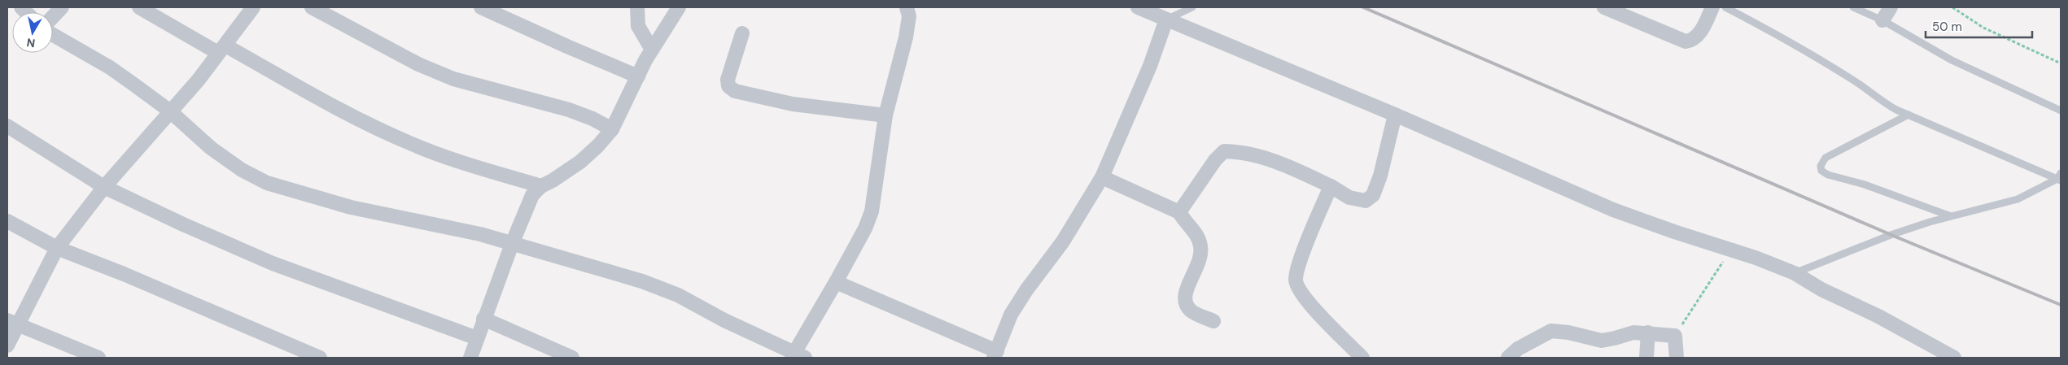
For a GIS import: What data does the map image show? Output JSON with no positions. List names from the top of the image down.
{
  "scale_bar": "50 m",
  "north": "bottom"
}
